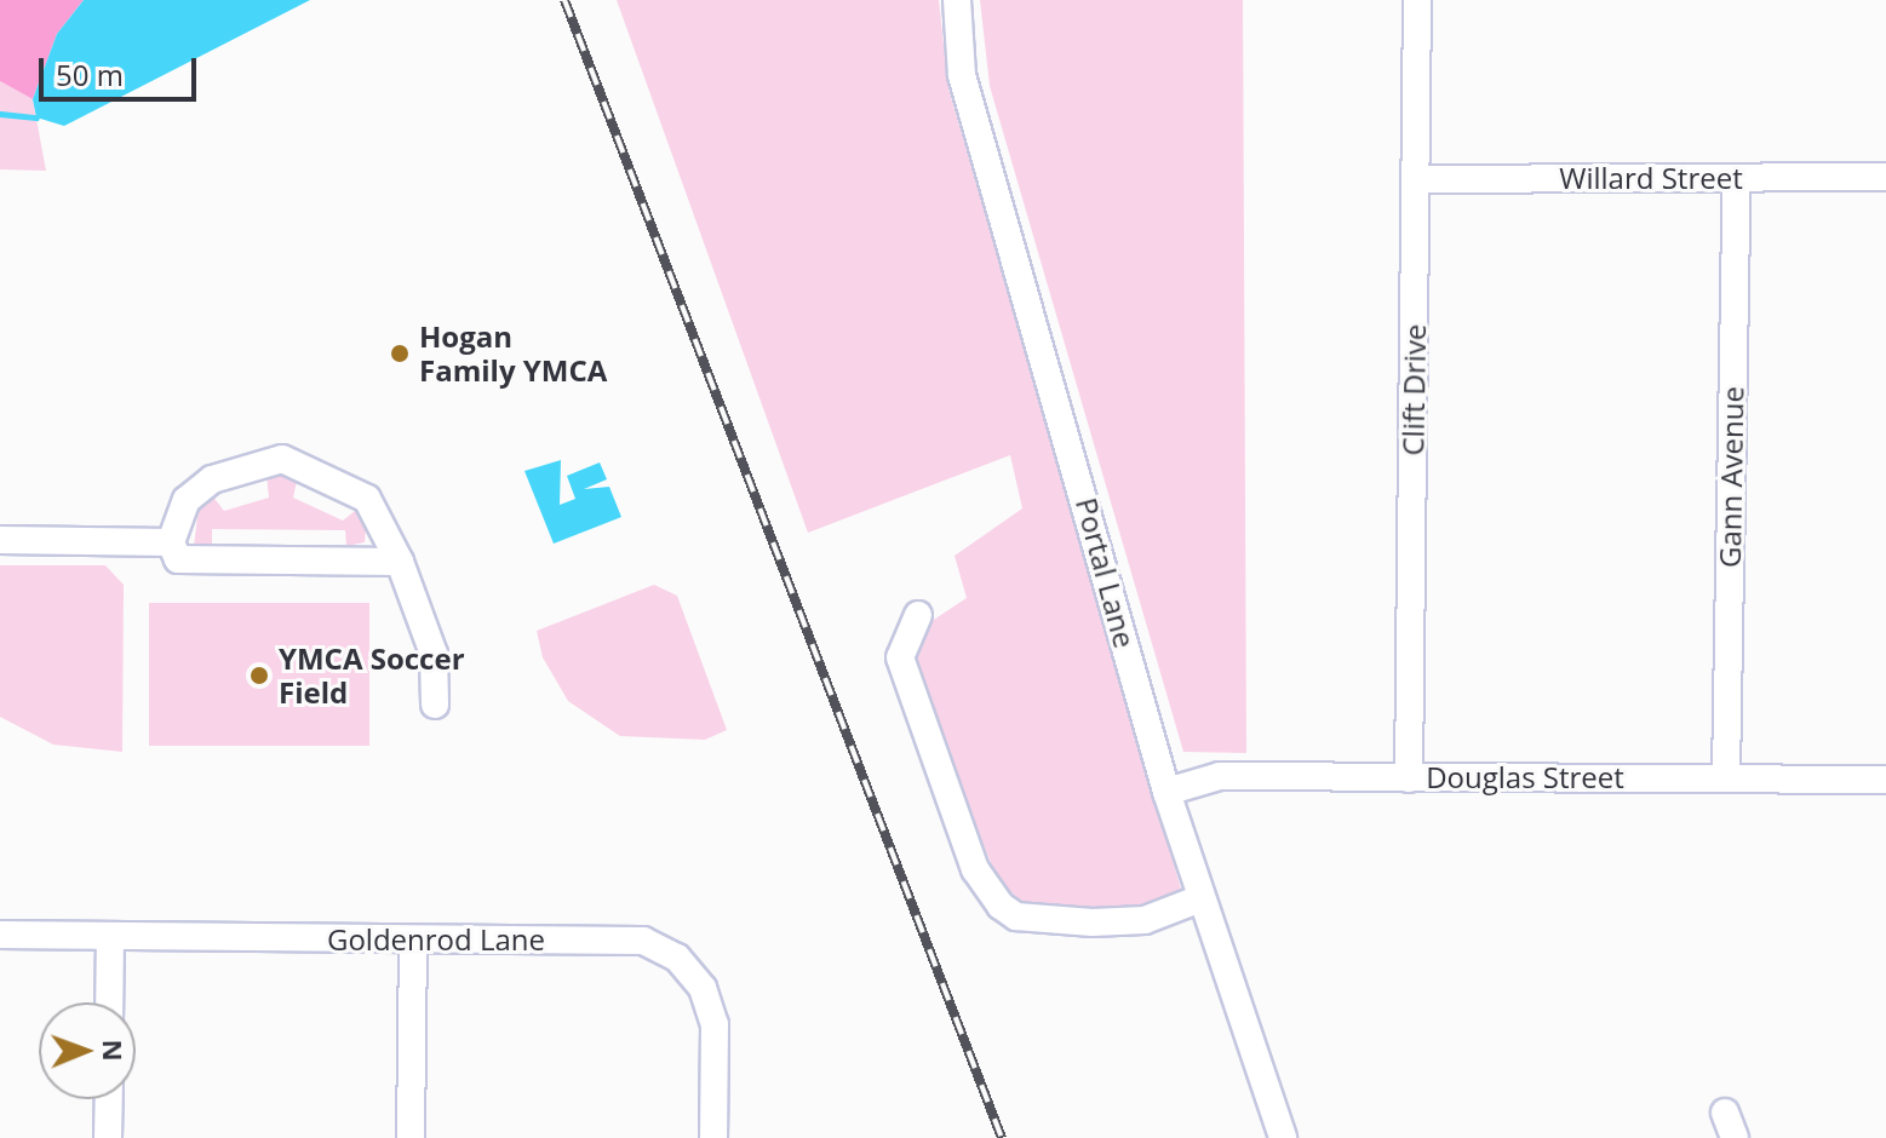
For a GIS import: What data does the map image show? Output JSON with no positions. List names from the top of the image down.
{
  "streets": {
    "street": [
      "Willard Street",
      "Clift Drive",
      "Gann Avenue",
      "Portal Lane",
      "Douglas Street",
      "Goldenrod Lane"
    ]
  },
  "crossings": [
    ["Willard Street", "Clift Drive"],
    ["Willard Street", "Gann Avenue"],
    ["Clift Drive", "Douglas Street"],
    ["Gann Avenue", "Douglas Street"],
    ["Portal Lane", "Douglas Street"]
  ],
  "places": ["Hogan Family YMCA", "YMCA Soccer Field"],
  "scale_bar": "50 m",
  "north": "right"
}
